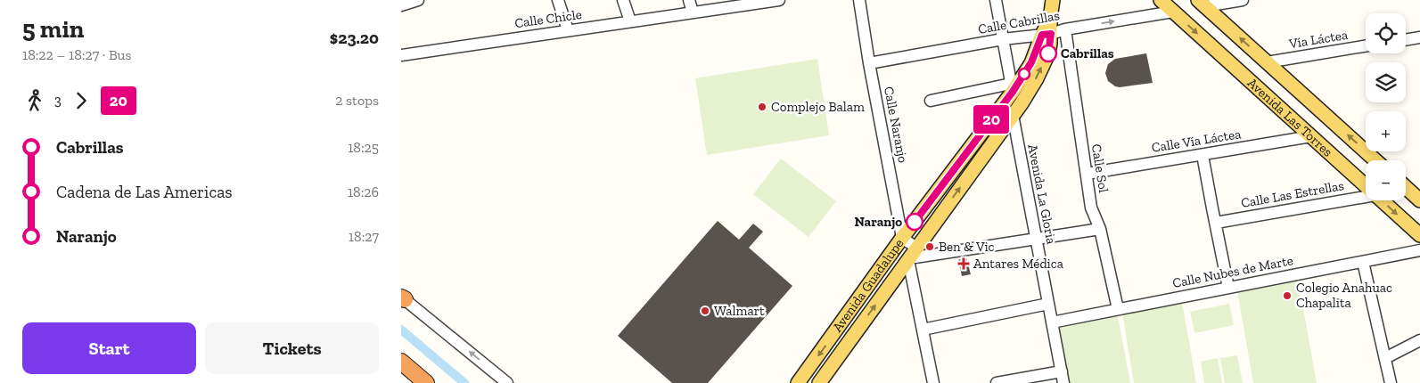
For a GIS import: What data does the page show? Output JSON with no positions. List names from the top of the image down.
{
  "streets": {
    "main road": ["Avenida Las Torres", "Avenida Guadalupe"],
    "street": [
      "Calle Chicle",
      "Calle Cabrillas",
      "Vía Láctea",
      "Calle Naranjo",
      "Calle Vía Láctea",
      "Calle Sol",
      "Avenida La Gloria",
      "Calle Las Estrellas",
      "Calle Nubes de Marte"
    ]
  },
  "crossings": [
    ["Calle Cabrillas", "Avenida Las Torres"],
    ["Calle Cabrillas", "Calle Naranjo"],
    ["Calle Cabrillas", "Calle Sol"],
    ["Calle Cabrillas", "Avenida Guadalupe"],
    ["Vía Láctea", "Avenida Las Torres"],
    ["Avenida Las Torres", "Calle Vía Láctea"],
    ["Calle Naranjo", "Avenida Guadalupe"],
    ["Calle Vía Láctea", "Calle Sol"],
    ["Calle Sol", "Calle Nubes de Marte"],
    ["Avenida La Gloria", "Calle Nubes de Marte"],
    ["Avenida La Gloria", "Avenida Guadalupe"]
  ],
  "one_way": ["Calle Cabrillas"],
  "places": {
    "other": [
      "Cabrillas",
      "Complejo Balam",
      "Naranjo",
      "Ben & Vic",
      "Colegio Anahuac Chapalita",
      "Walmart"
    ],
    "health": ["Antares Médica"]
  },
  "lines": ["bus line 20"],
  "page": {
    "heading": ["5 min", "18:22 – 18:27 · Bus", "$23.20"],
    "on_map": "20",
    "map_buttons": ["+", "−"],
    "legs": ["3", "20", "2 stops"],
    "list": [
      {
        "name": "Cabrillas",
        "value": "18:25"
      },
      {
        "name": "Cadena de Las Americas",
        "value": "18:26"
      },
      {
        "name": "Naranjo",
        "value": "18:27"
      }
    ],
    "buttons": ["Start", "Tickets"]
  }
}
